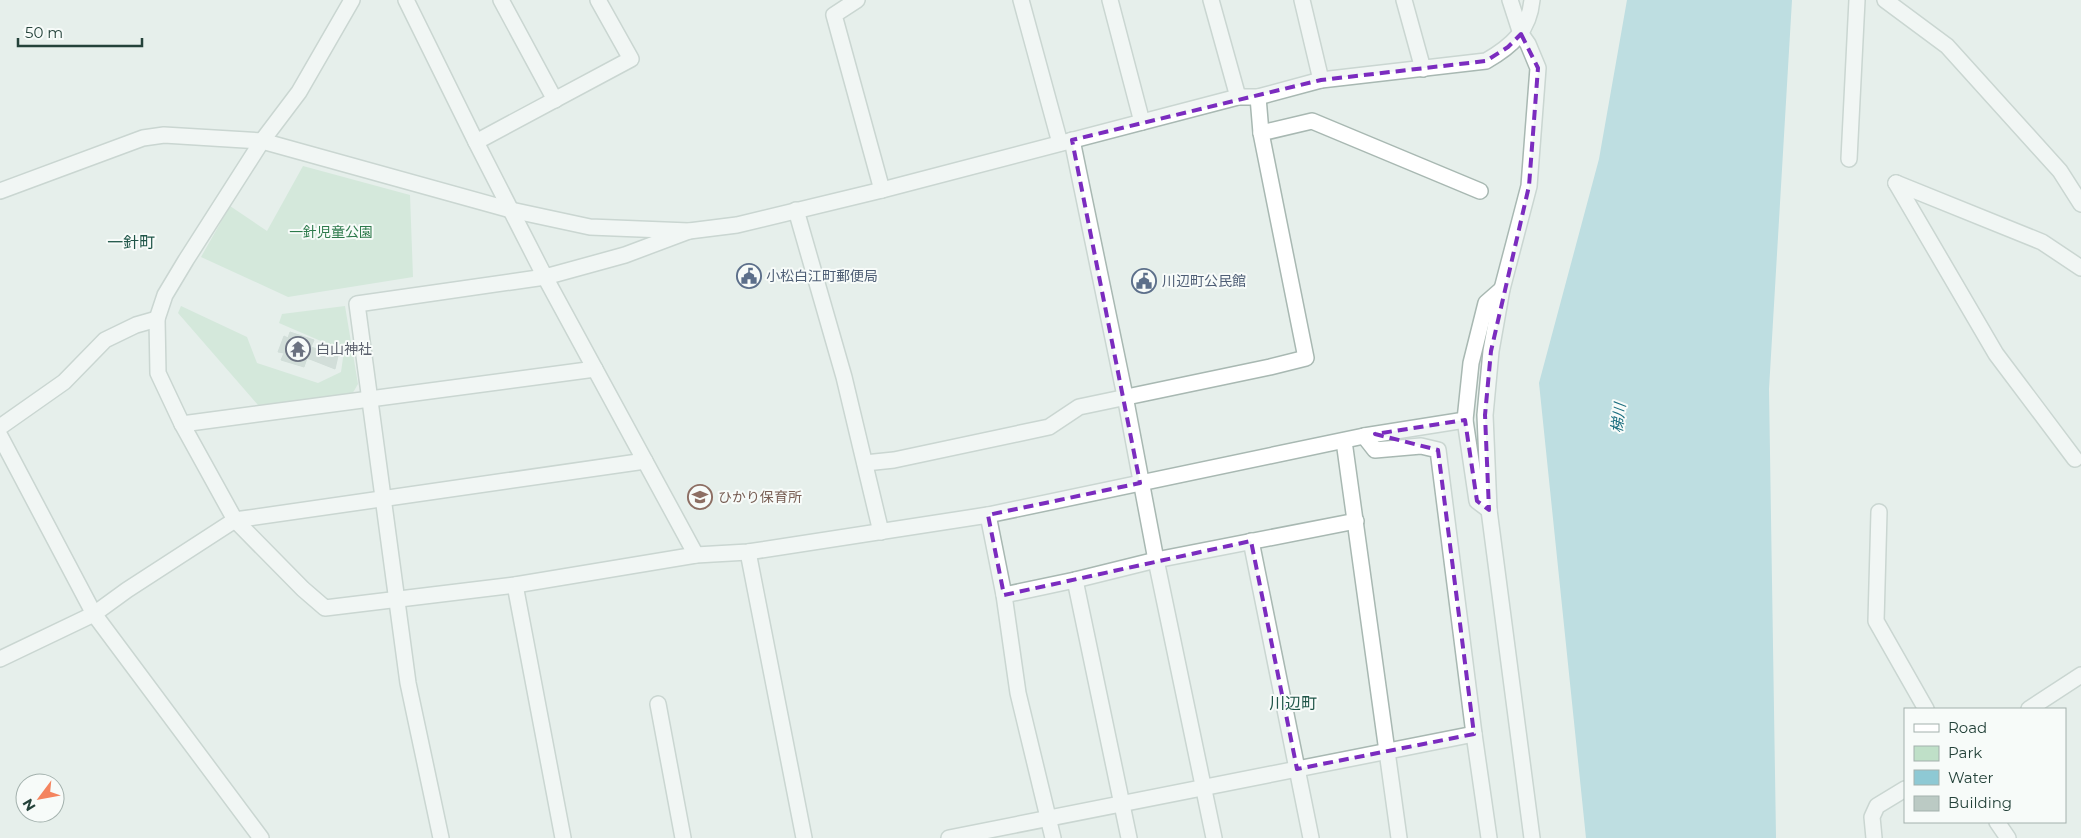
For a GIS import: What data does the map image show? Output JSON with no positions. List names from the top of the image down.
{
  "districts": ["一針町", "川辺町"],
  "water": ["梯川"],
  "parks": ["一針児童公園"],
  "places": {
    "public building": ["小松白江町郵便局", "川辺町公民館"],
    "temple": ["白山神社"],
    "school or university": ["ひかり保育所"]
  },
  "legend": [
    "Road",
    "Park",
    "Water",
    "Building"
  ],
  "scale_bar": "50 m",
  "north": "bottom left"
}
